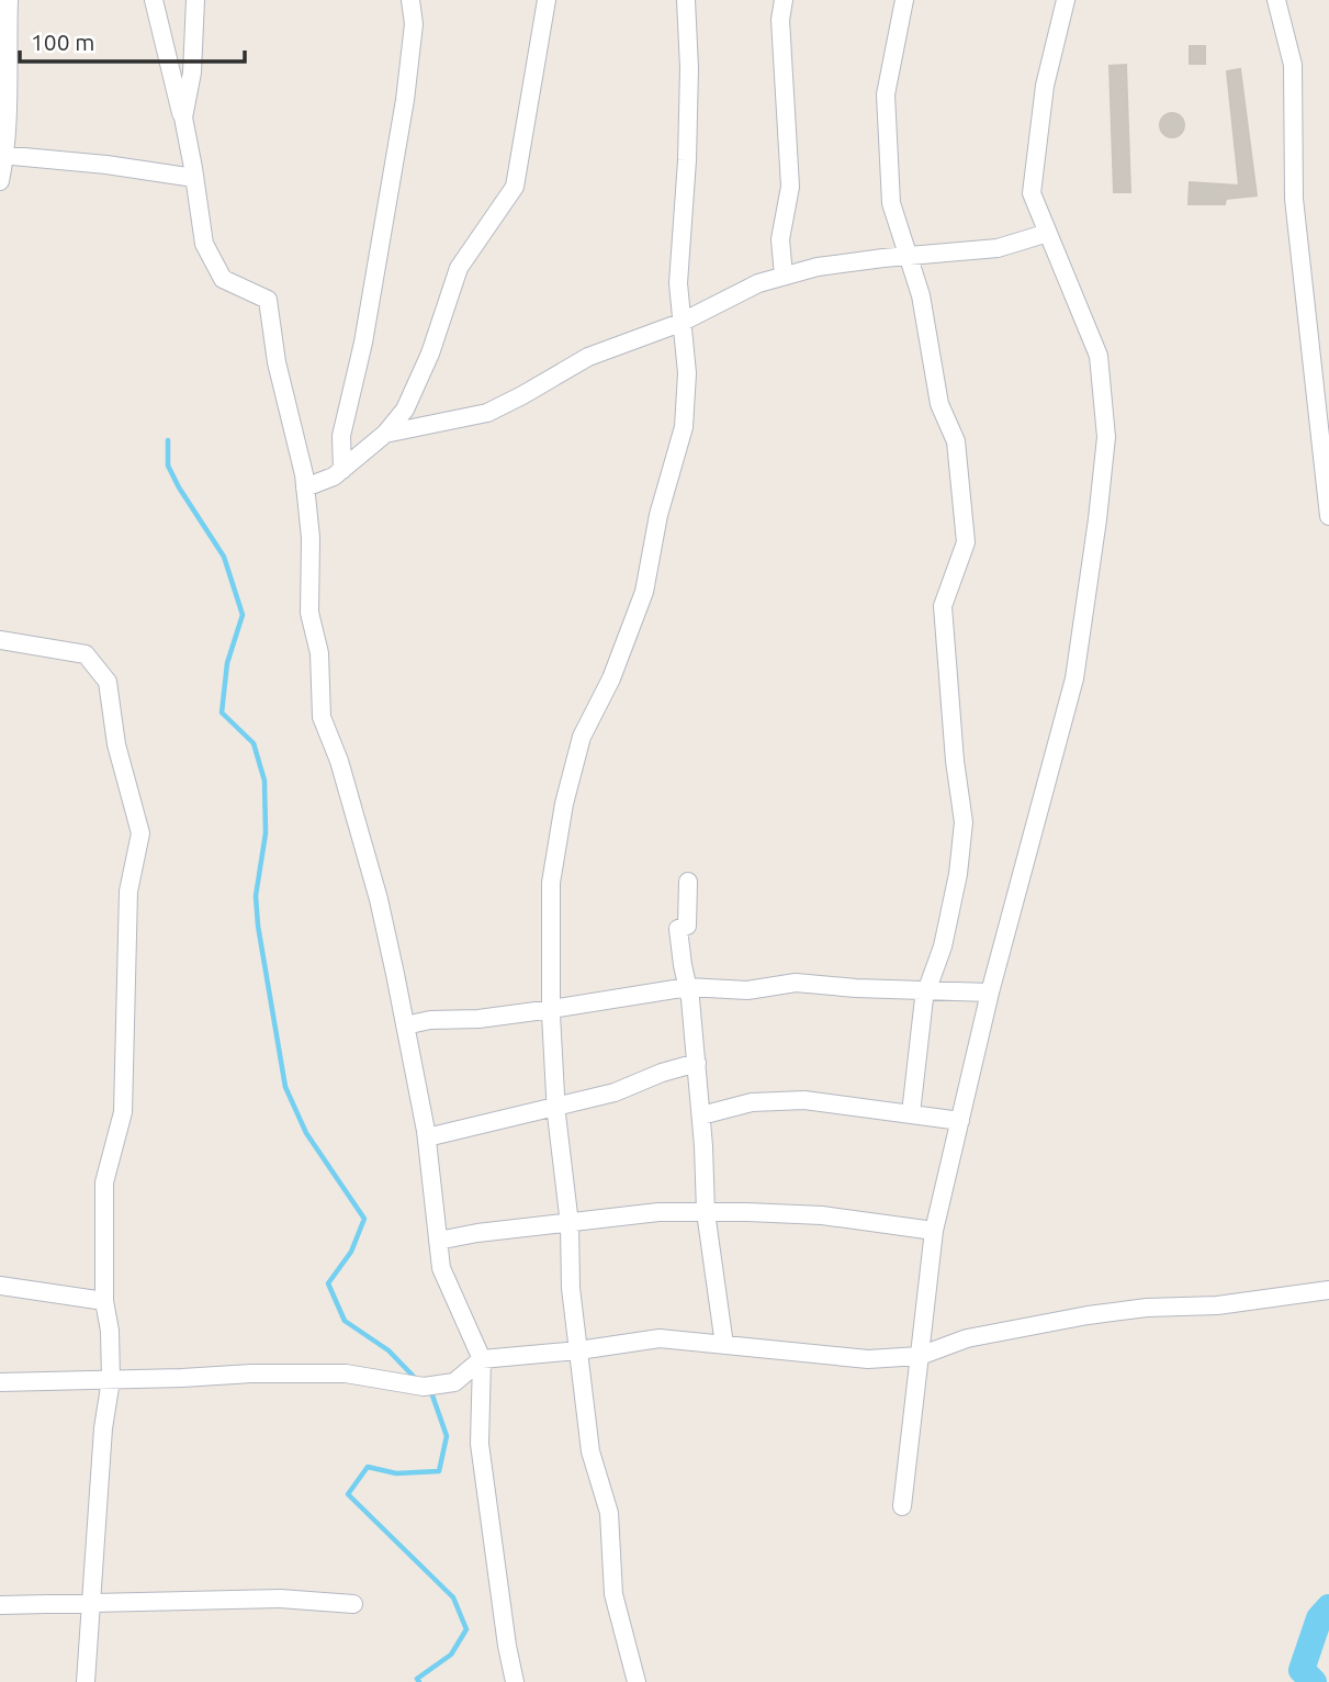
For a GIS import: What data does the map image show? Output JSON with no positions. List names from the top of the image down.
{
  "scale_bar": "100 m"
}
